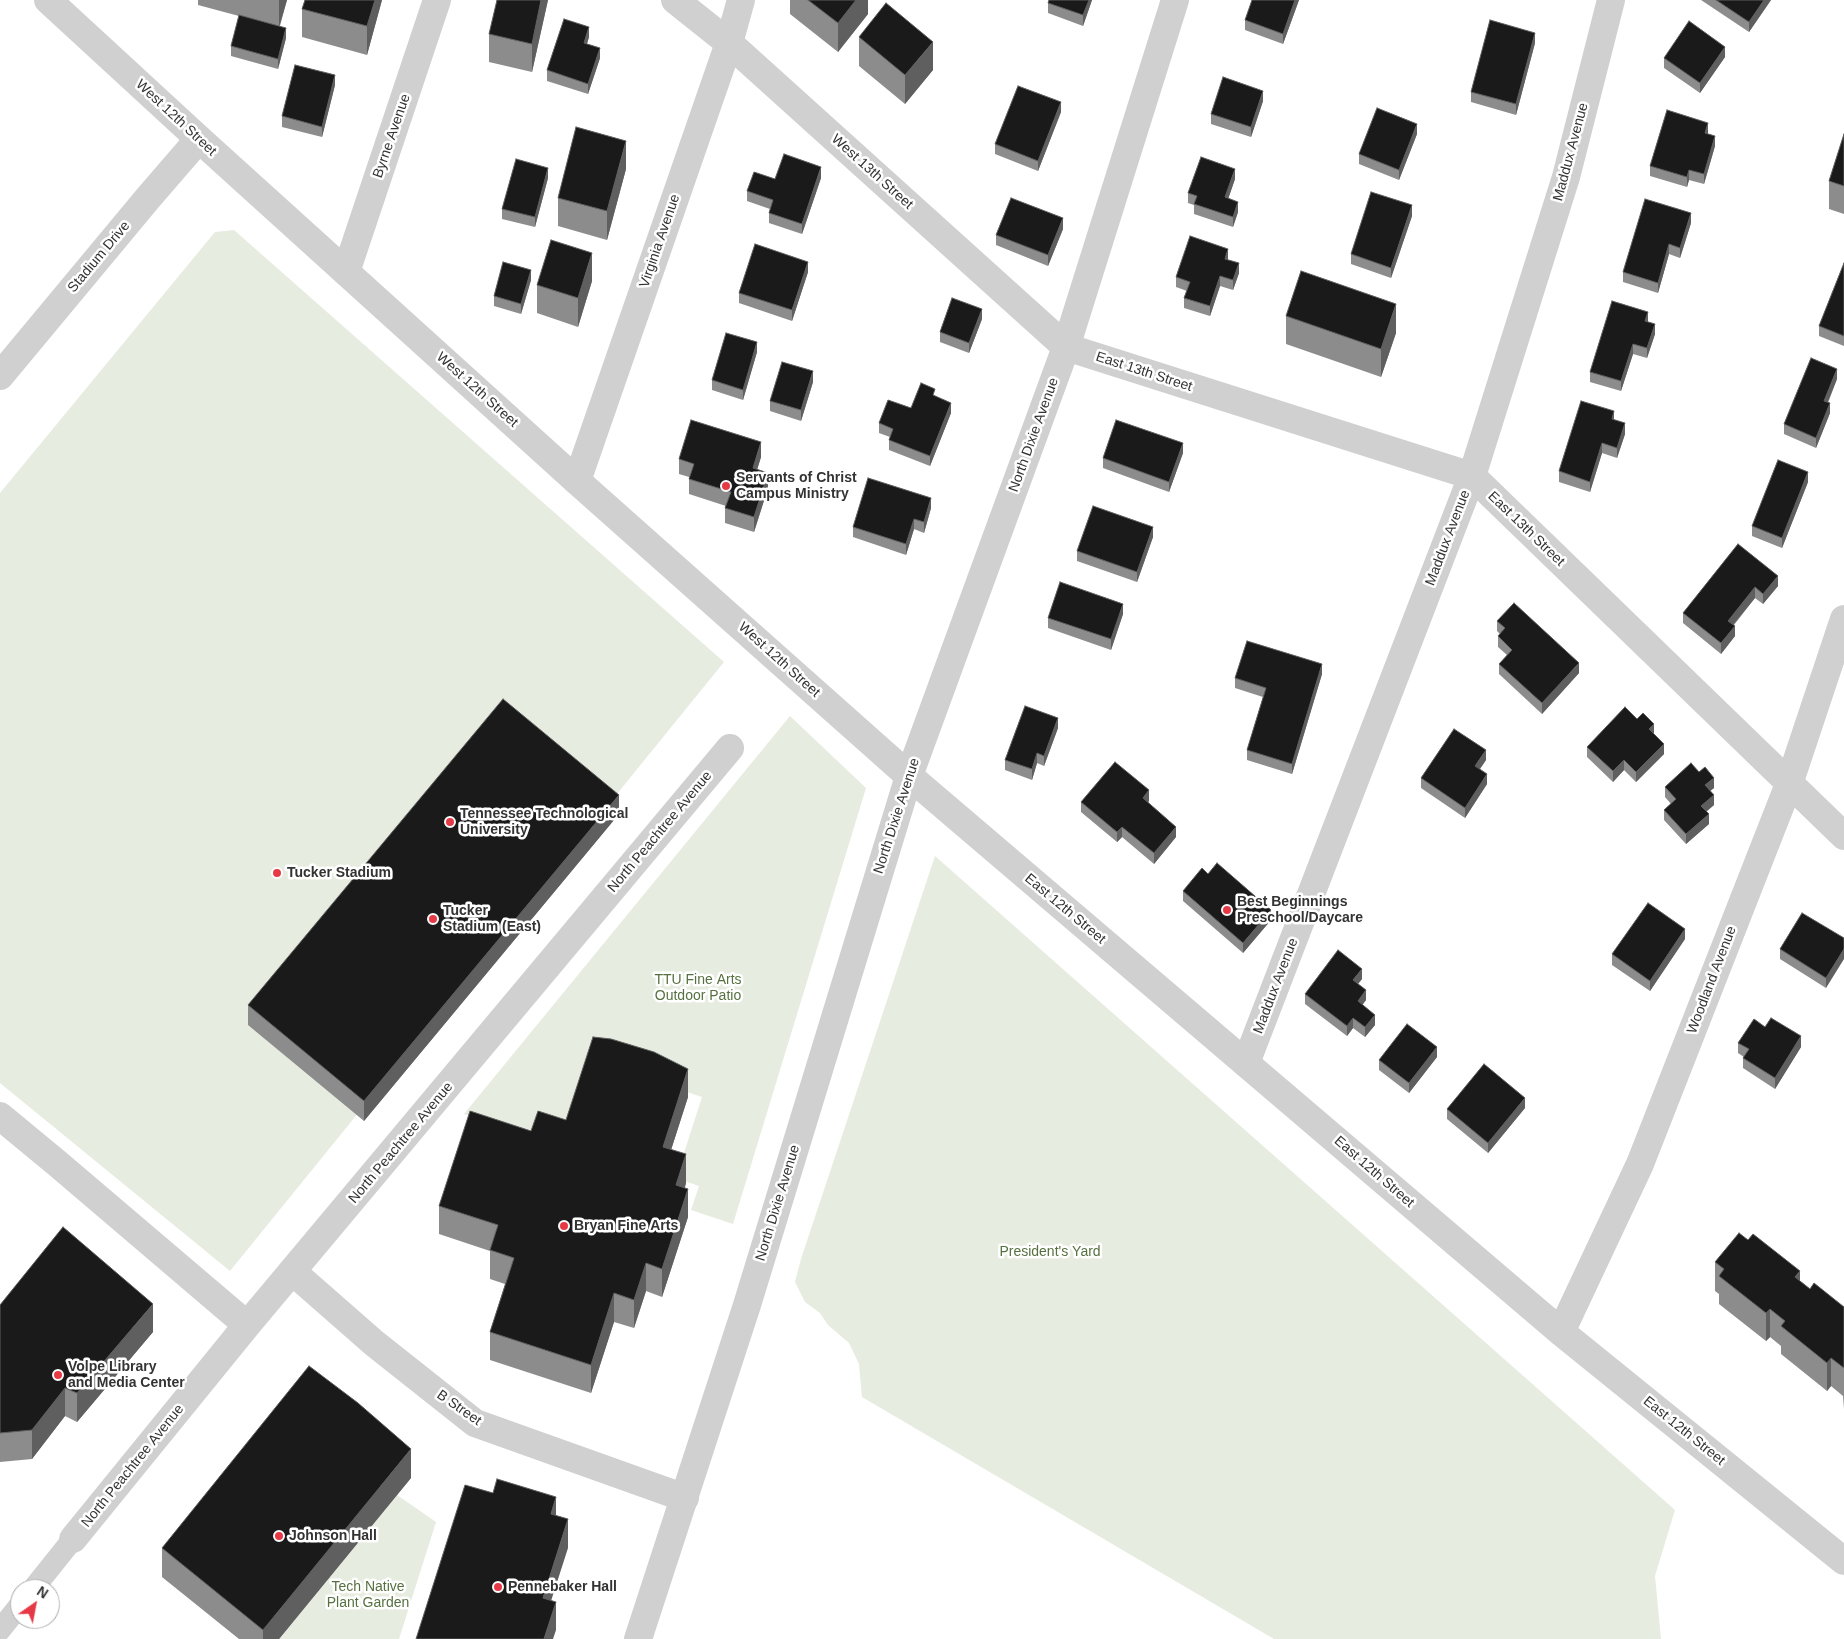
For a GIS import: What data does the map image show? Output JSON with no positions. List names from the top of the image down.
{
  "streets": {
    "street": [
      "West 12th Street",
      "Byrne Avenue",
      "Maddux Avenue",
      "West 13th Street",
      "Virginia Avenue",
      "Stadium Drive",
      "East 13th Street",
      "North Dixie Avenue",
      "North Peachtree Avenue",
      "East 12th Street",
      "Woodland Avenue",
      "B Street"
    ]
  },
  "crossings": [
    ["West 12th Street", "Byrne Avenue"],
    ["West 12th Street", "Virginia Avenue"],
    ["West 12th Street", "Stadium Drive"],
    ["West 12th Street", "North Dixie Avenue"],
    ["West 12th Street", "East 12th Street"],
    ["Maddux Avenue", "East 13th Street"],
    ["Maddux Avenue", "East 12th Street"],
    ["West 13th Street", "Virginia Avenue"],
    ["West 13th Street", "East 13th Street"],
    ["West 13th Street", "North Dixie Avenue"],
    ["East 13th Street", "North Dixie Avenue"],
    ["East 13th Street", "Woodland Avenue"],
    ["North Dixie Avenue", "East 12th Street"],
    ["North Dixie Avenue", "B Street"],
    ["North Peachtree Avenue", "B Street"],
    ["East 12th Street", "Woodland Avenue"]
  ],
  "parks": ["TTU Fine Arts Outdoor Patio", "President's Yard", "Tech Native Plant Garden"],
  "places": [
    "Servants of Christ Campus Ministry",
    "Tennessee Technological University",
    "Tucker Stadium",
    "Best Beginnings Preschool/Daycare",
    "Tucker Stadium (East)",
    "Bryan Fine Arts",
    "Volpe Library and Media Center",
    "Johnson Hall",
    "Pennebaker Hall"
  ],
  "north": "top right"
}
